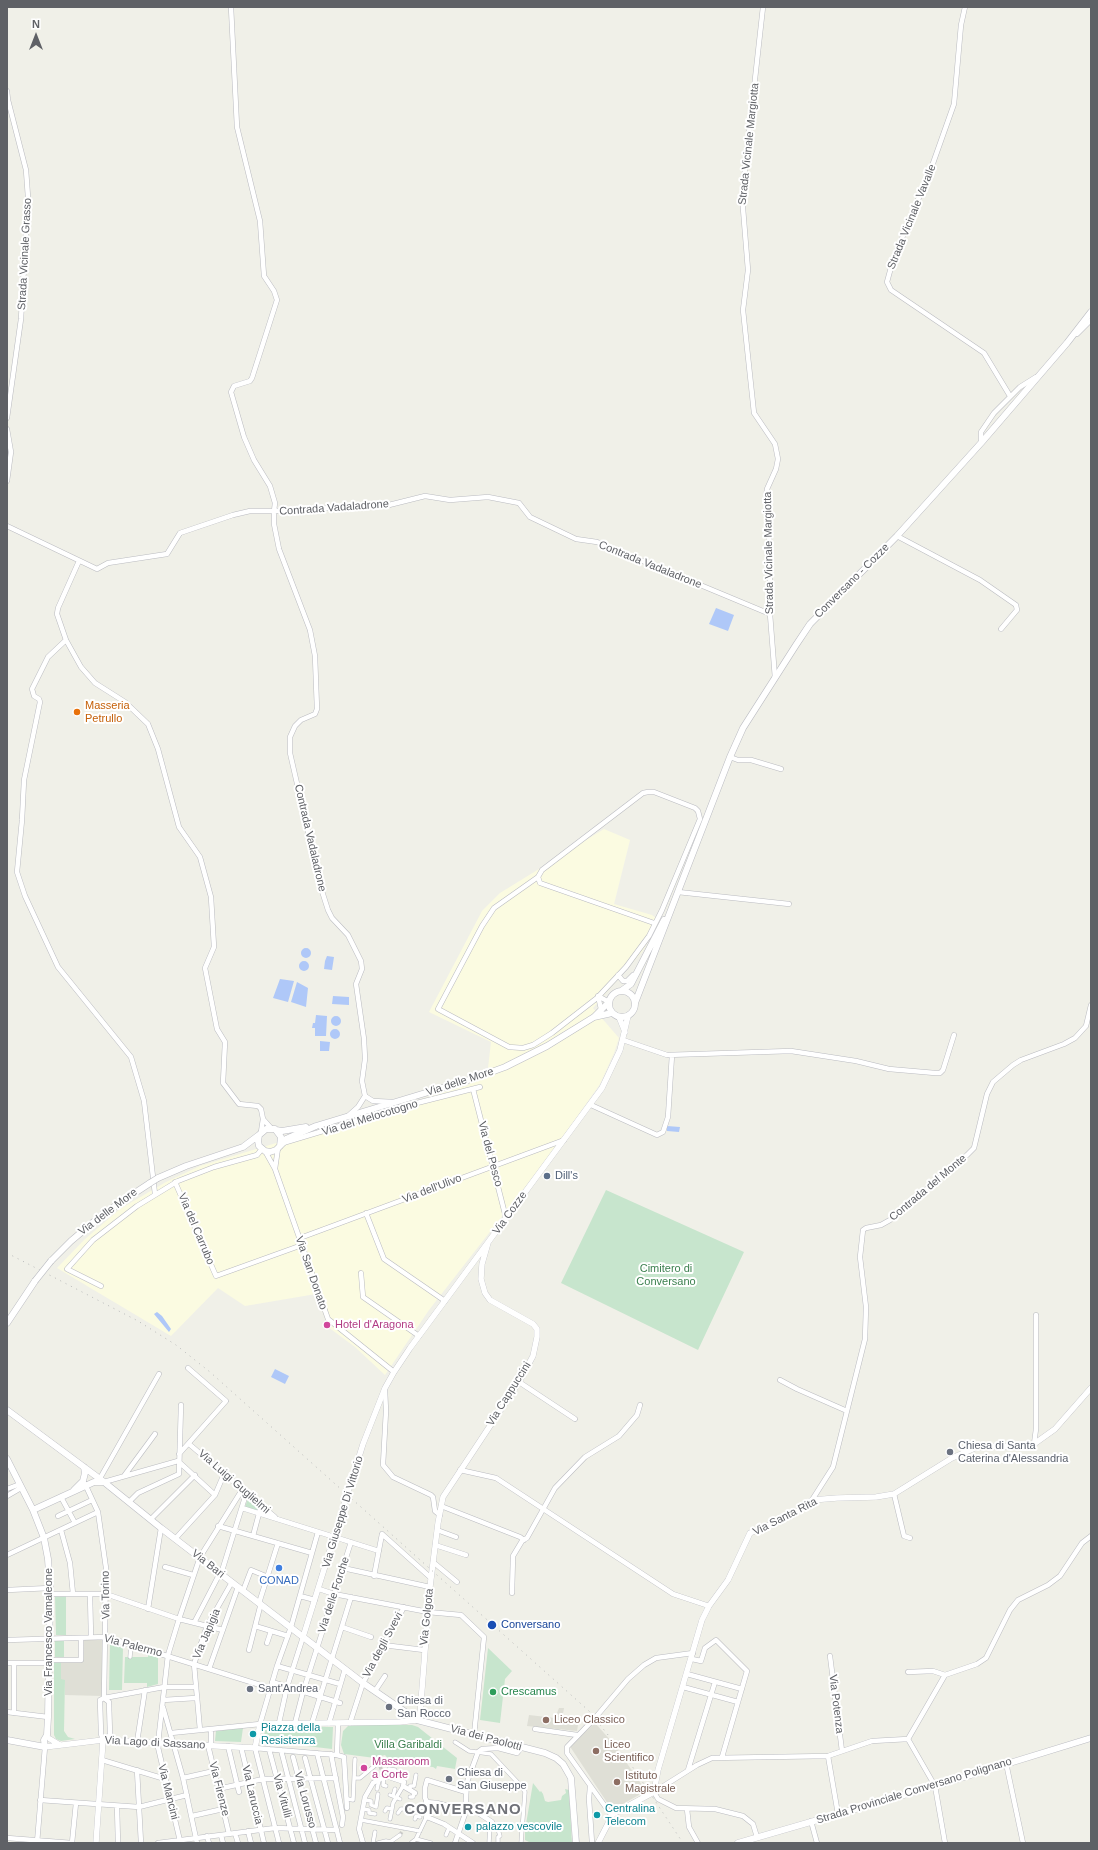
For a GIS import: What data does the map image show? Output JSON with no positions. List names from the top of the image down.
{
  "streets": {
    "main road": [
      "Conversano - Cozze",
      "Via delle More",
      "Via Bari",
      "Via Francesco Vamaleone",
      "Via dei Paolotti",
      "Via Lago di Sassano",
      "Strada Provinciale Conversano Polignano"
    ],
    "street": [
      "Strada Vicinale Margiotta",
      "Strada Vicinale Vavalle",
      "Strada Vicinale Grasso",
      "Contrada Vadaladrone",
      "Via del Melocotogno",
      "Via del Pesco",
      "Contrada del Monte",
      "Via dell'Ulivo",
      "Via Cozze",
      "Via del Carrubo",
      "Via San Donato",
      "Via Cappuccini",
      "Via Luigi Guglielmi",
      "Via Giuseppe Di Vittorio",
      "Via Santa Rita",
      "Via Torino",
      "Via delle Forche",
      "Via Golgota",
      "Via Japigia",
      "Via degli Svevi",
      "Via Palermo",
      "Via Potenza",
      "Via Firenze",
      "Via Mancini",
      "Via Laruccia",
      "Via Vitulli",
      "Via Lorusso"
    ]
  },
  "crossings": [
    ["Strada Vicinale Margiotta", "Contrada Vadaladrone"],
    ["Strada Vicinale Margiotta", "Conversano - Cozze"],
    ["Via del Melocotogno", "Via del Pesco"],
    ["Via del Melocotogno", "Via San Donato"],
    ["Via del Pesco", "Via dell'Ulivo"],
    ["Via del Pesco", "Via Cozze"],
    ["Via dell'Ulivo", "Via Cozze"],
    ["Via dell'Ulivo", "Via San Donato"],
    ["Via Cozze", "Via San Donato"],
    ["Via Cozze", "Via Cappuccini"],
    ["Via Cozze", "Via Giuseppe Di Vittorio"],
    ["Via del Carrubo", "Via San Donato"],
    ["Via Cappuccini", "Via Golgota"],
    ["Via Giuseppe Di Vittorio", "Via Bari"],
    ["Via Bari", "Via Torino"],
    ["Via Bari", "Via delle Forche"],
    ["Via Bari", "Via Japigia"],
    ["Via Bari", "Via degli Svevi"],
    ["Via Bari", "Via dei Paolotti"],
    ["Via Torino", "Via Palermo"],
    ["Via Golgota", "Via dei Paolotti"],
    ["Via Francesco Vamaleone", "Via Palermo"],
    ["Via Japigia", "Via Palermo"],
    ["Via Lago di Sassano", "Via Firenze"],
    ["Via Lago di Sassano", "Via Mancini"],
    ["Via Lago di Sassano", "Via Laruccia"]
  ],
  "districts": ["CONVERSANO"],
  "parks": ["Cimitero di Conversano", "Villa Garibaldi"],
  "places": [
    "Masseria Petrullo",
    "Dill's",
    "Hotel d'Aragona",
    "Chiesa di Santa Caterina d'Alessandria",
    "CONAD",
    "Conversano",
    "Sant'Andrea",
    "Crescamus",
    "Chiesa di San Rocco",
    "Liceo Classico",
    "Piazza della Resistenza",
    "Liceo Scientifico",
    "Massaroom a Corte",
    "Chiesa di San Giuseppe",
    "Istituto Magistrale",
    "Centralina Telecom",
    "palazzo vescovile"
  ],
  "north": "top"
}
